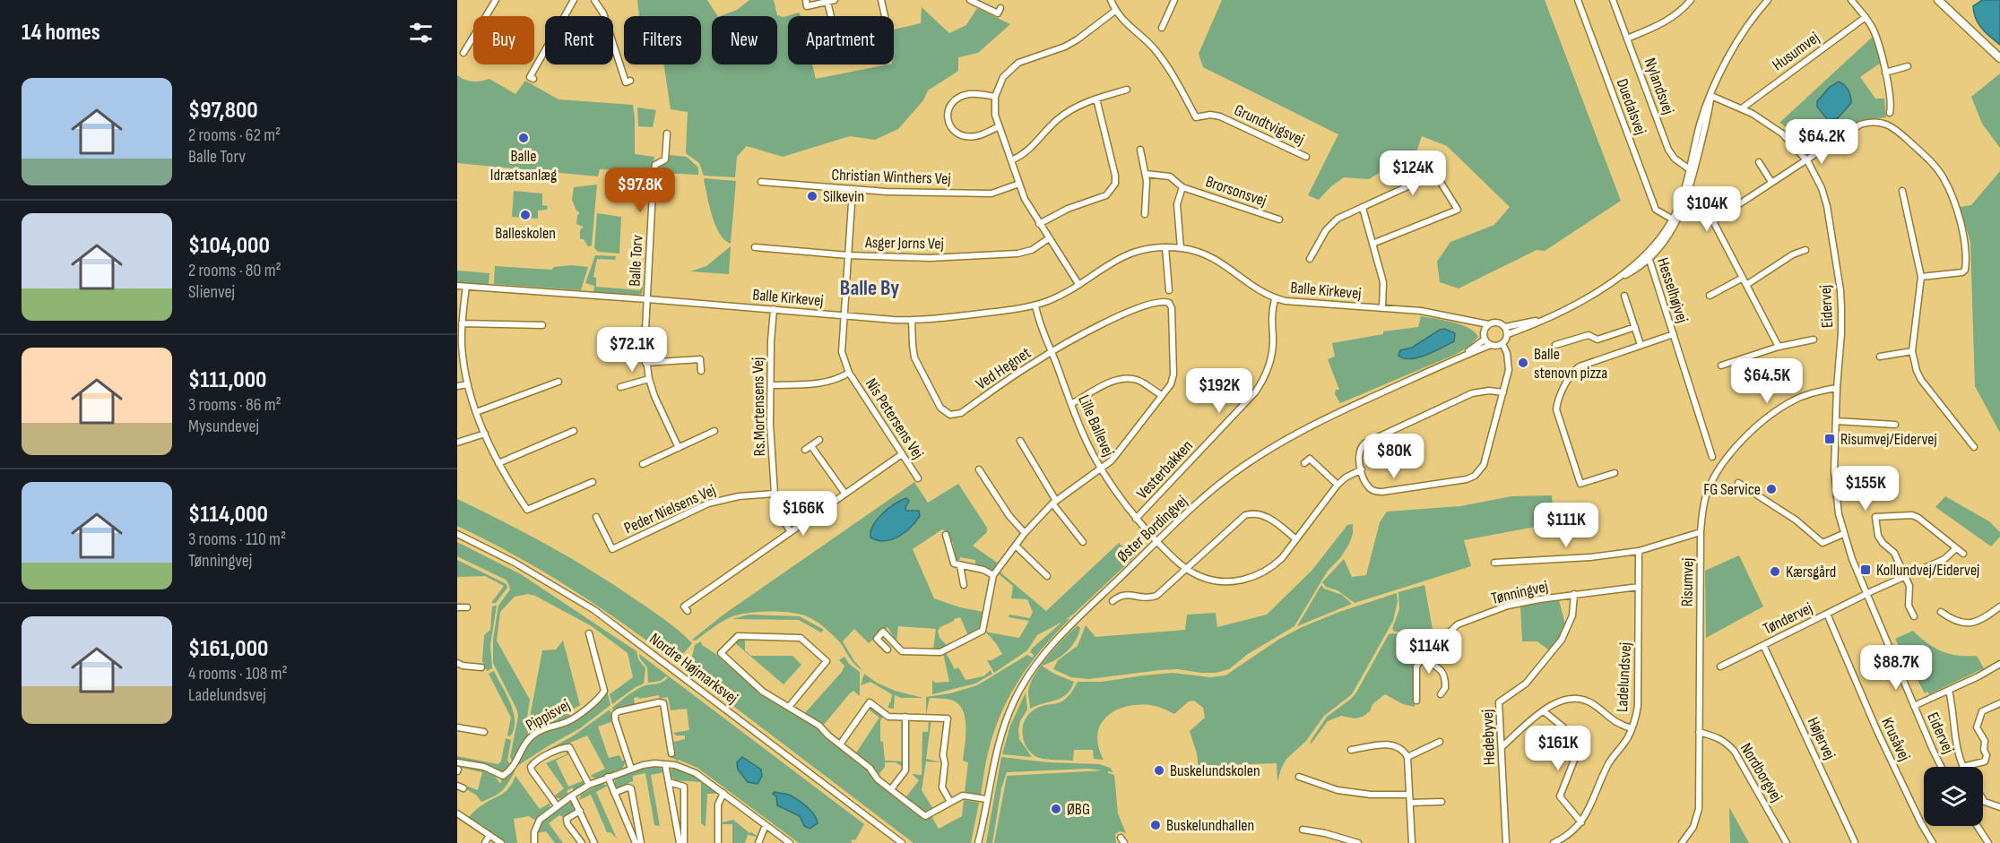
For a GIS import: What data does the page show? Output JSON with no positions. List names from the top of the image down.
{
  "streets": {
    "street": [
      "Husumvej",
      "Nylandsvej",
      "Duedalsvej",
      "Grundtvigsvej",
      "Christian Winthers Vej",
      "Brorsonsvej",
      "Asger Jorns Vej",
      "Balle Torv",
      "Balle Kirkevej",
      "Hesselhøjvej",
      "Eidervej",
      "Ved Hegnet",
      "Rs.Mortensens Vej",
      "Nis Petersens Vej",
      "Lille Ballevej",
      "Vesterbakken",
      "Peder Nielsens Vej",
      "Øster Bordingvej",
      "Risumvej",
      "Tønningvej",
      "Tøndervej",
      "Nordre Højmarksvej",
      "Ladelundsvej",
      "Pippisvej",
      "Hedebyvej",
      "Højervej",
      "Krusåvej",
      "Nordborgvej"
    ]
  },
  "crossings": [
    ["Husumvej", "Eidervej"],
    ["Christian Winthers Vej", "Nis Petersens Vej"],
    ["Brorsonsvej", "Balle Kirkevej"],
    ["Asger Jorns Vej", "Nis Petersens Vej"],
    ["Balle Torv", "Balle Kirkevej"],
    ["Balle Kirkevej", "Ved Hegnet"],
    ["Balle Kirkevej", "Rs.Mortensens Vej"],
    ["Balle Kirkevej", "Nis Petersens Vej"],
    ["Balle Kirkevej", "Lille Ballevej"],
    ["Balle Kirkevej", "Vesterbakken"],
    ["Balle Kirkevej", "Øster Bordingvej"],
    ["Eidervej", "Risumvej"],
    ["Eidervej", "Tøndervej"],
    ["Ved Hegnet", "Lille Ballevej"],
    ["Rs.Mortensens Vej", "Nis Petersens Vej"],
    ["Rs.Mortensens Vej", "Peder Nielsens Vej"],
    ["Lille Ballevej", "Vesterbakken"],
    ["Lille Ballevej", "Øster Bordingvej"],
    ["Risumvej", "Nordborgvej"],
    ["Tønningvej", "Ladelundsvej"],
    ["Tønningvej", "Hedebyvej"],
    ["Tøndervej", "Højervej"],
    ["Tøndervej", "Krusåvej"]
  ],
  "districts": ["Balle By"],
  "places": {
    "other": [
      "Balle Idrætsanlæg",
      "Silkevin",
      "Balleskolen",
      "Balle stenovn pizza",
      "FG Service",
      "Kærsgård",
      "Buskelundskolen",
      "ØBG",
      "Buskelundhallen"
    ],
    "transit": ["Risumvej/Eidervej", "Kollundvej/Eidervej"]
  },
  "page": {
    "heading": "14 homes",
    "chip": [
      "Buy",
      "Rent",
      "Filters",
      "New",
      "Apartment"
    ],
    "list": [
      {
        "name": "$97,800",
        "note": "2 rooms · 62 m² · Balle Torv"
      },
      {
        "name": "$104,000",
        "note": "2 rooms · 80 m² · Slienvej"
      },
      {
        "name": "$111,000",
        "note": "3 rooms · 86 m² · Mysundevej"
      },
      {
        "name": "$114,000",
        "note": "3 rooms · 110 m² · Tønningvej"
      },
      {
        "name": "$161,000",
        "note": "4 rooms · 108 m² · Ladelundsvej"
      }
    ],
    "price": [
      "$64.2K",
      "$124K",
      "$97.8K",
      "$104K",
      "$72.1K",
      "$64.5K",
      "$192K",
      "$80K",
      "$155K",
      "$166K",
      "$111K",
      "$114K",
      "$88.7K",
      "$161K"
    ]
  }
}
